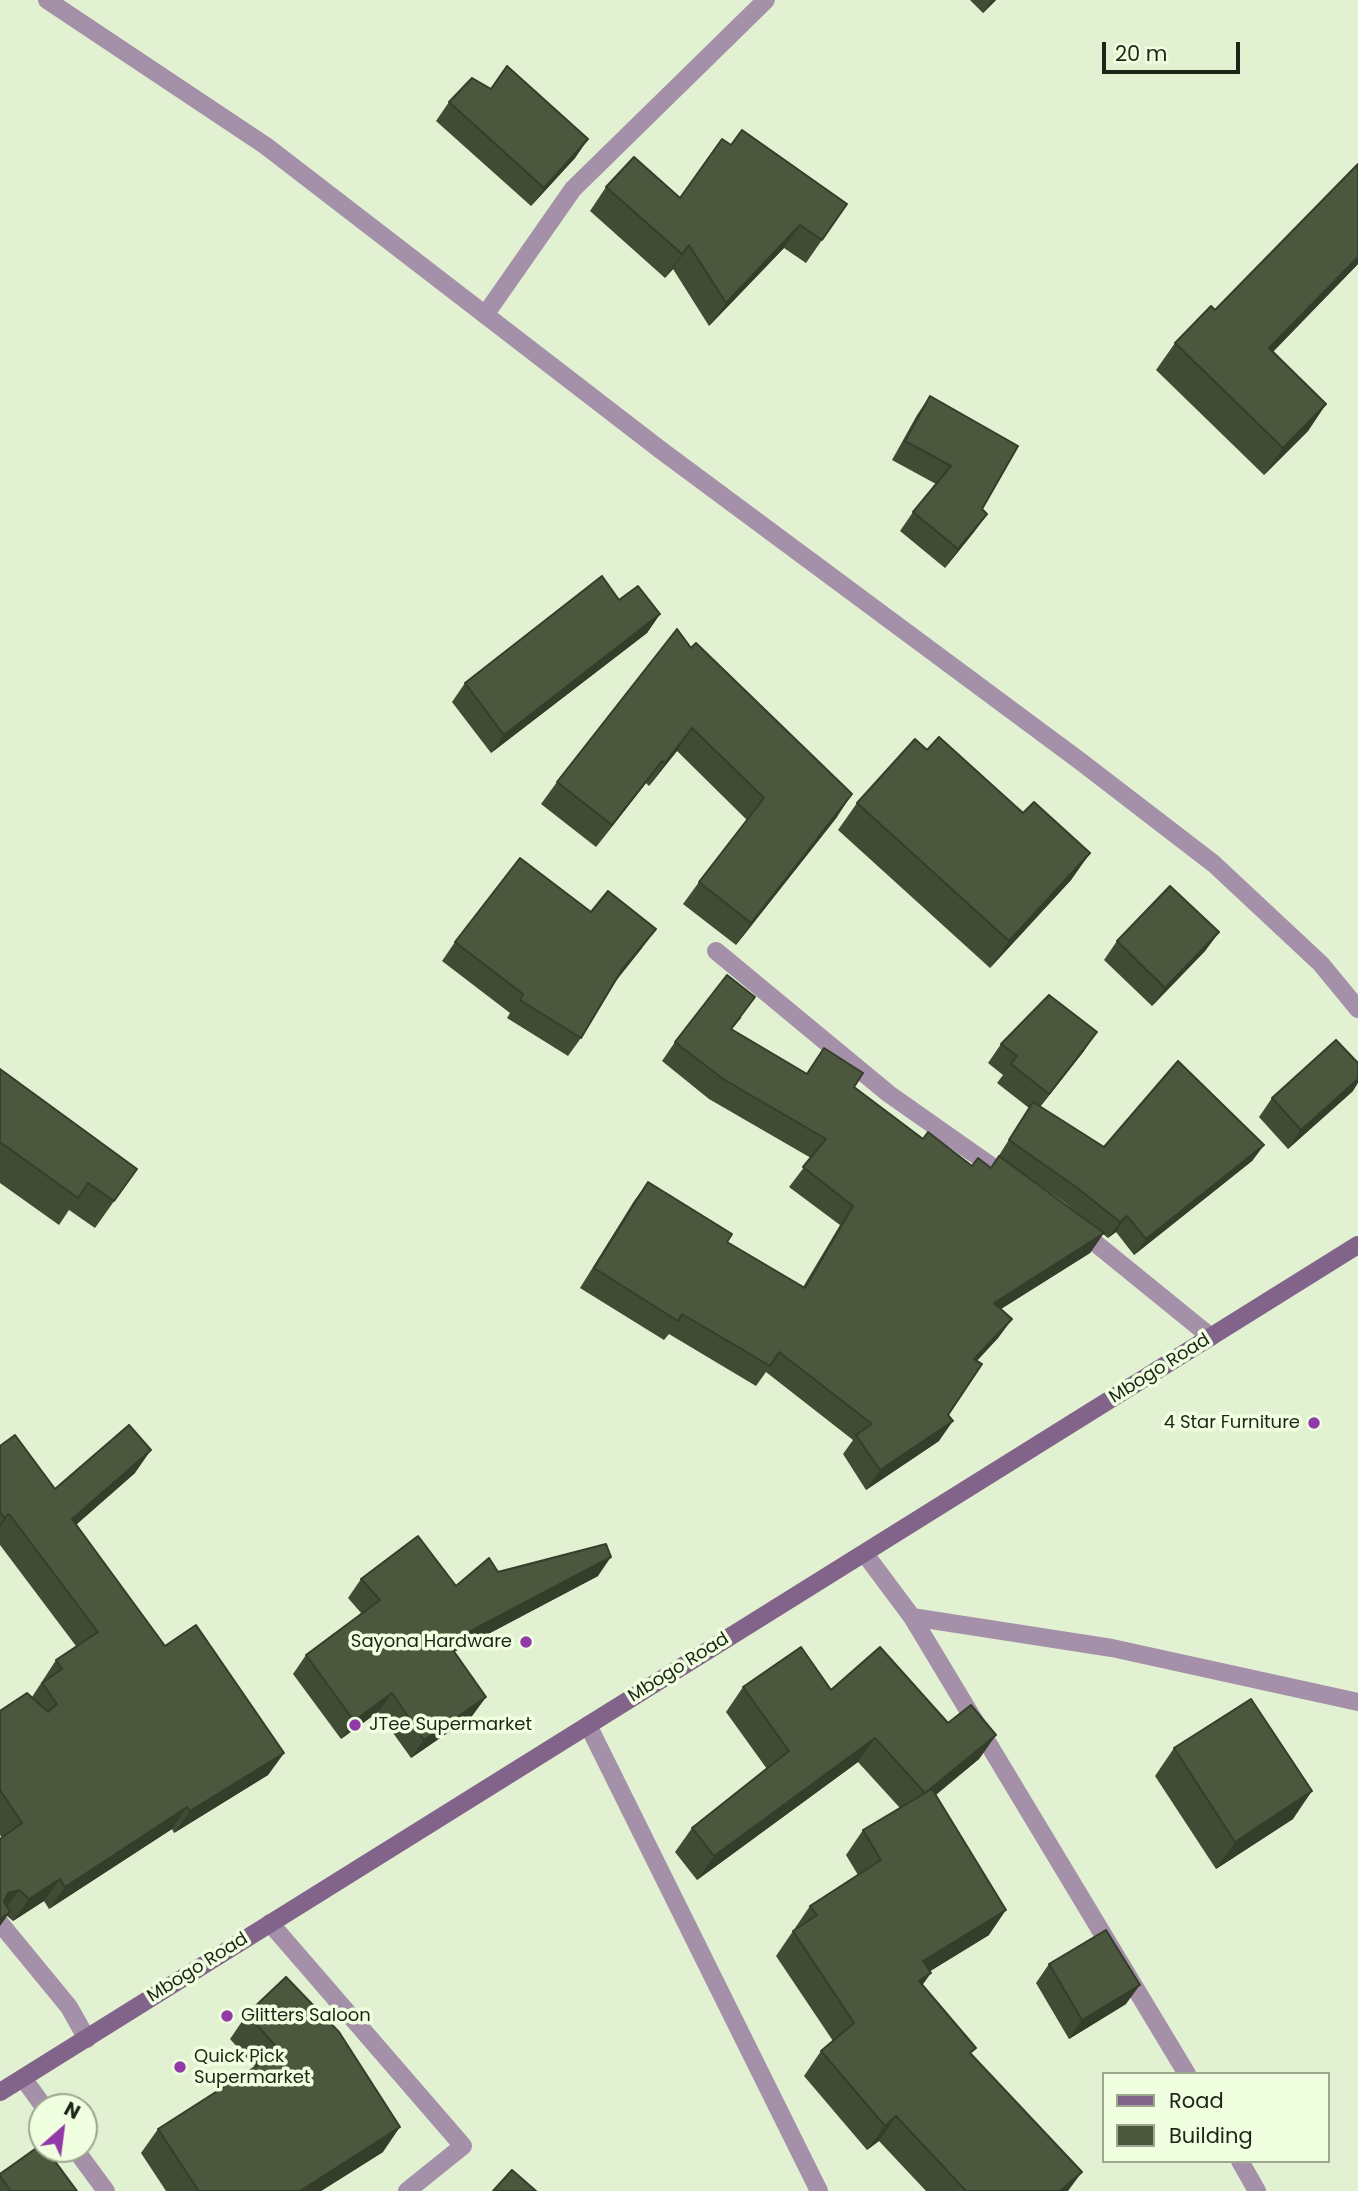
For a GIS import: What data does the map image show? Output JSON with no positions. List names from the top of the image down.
{
  "streets": {
    "main road": ["Mbogo Road"]
  },
  "places": [
    "4 Star Furniture",
    "Sayona Hardware",
    "JTee Supermarket",
    "Glitters Saloon",
    "Quick Pick Supermarket"
  ],
  "legend": ["Road", "Building"],
  "scale_bar": "20 m",
  "north": "top right"
}
